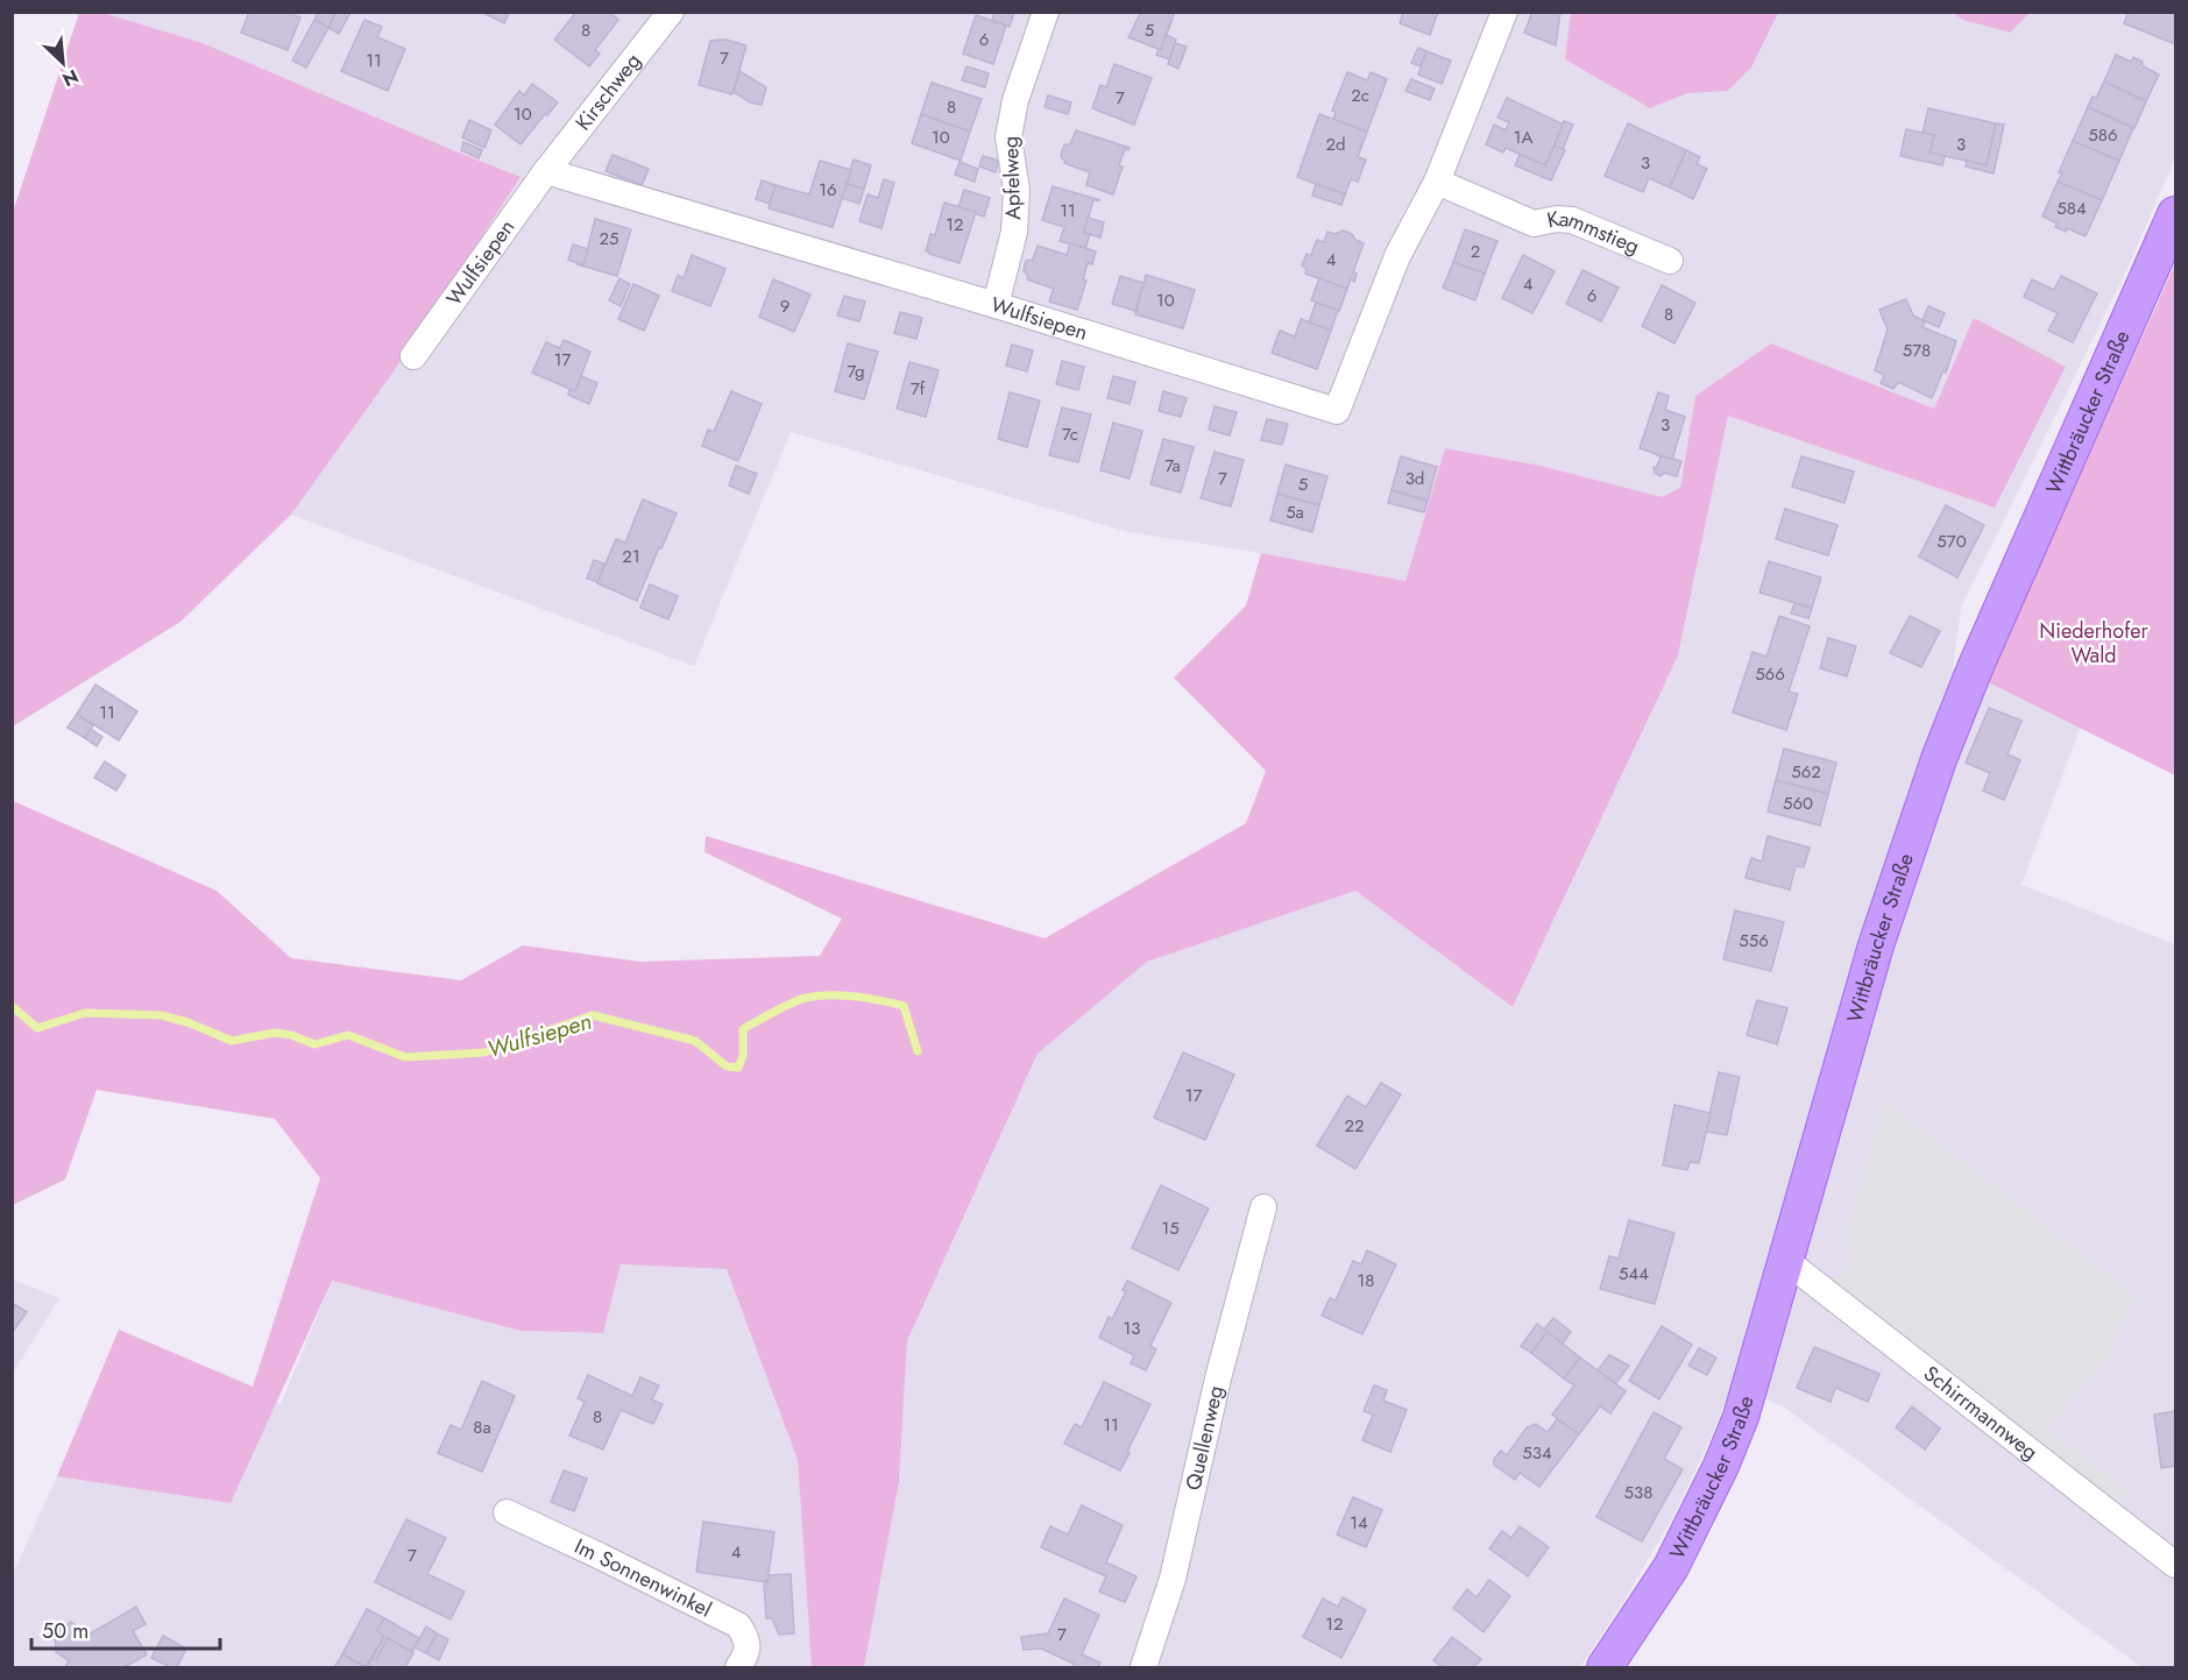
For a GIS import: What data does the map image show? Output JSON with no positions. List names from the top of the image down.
{
  "streets": {
    "main road": ["Wittbräucker Straße"],
    "street": [
      "Kirschweg",
      "Apfelweg",
      "Kammstieg",
      "Wulfsiepen",
      "Schirrmannweg",
      "Quellenweg",
      "Im Sonnenwinkel"
    ]
  },
  "crossings": [
    ["Kirschweg", "Wulfsiepen"],
    ["Apfelweg", "Wulfsiepen"],
    ["Kammstieg", "Wulfsiepen"],
    ["Wittbräucker Straße", "Schirrmannweg"]
  ],
  "water": ["Wulfsiepen"],
  "parks": ["Niederhofer Wald"],
  "house_numbers": [
    "8",
    "5",
    "6",
    "7",
    "11",
    "2c",
    "7",
    "8",
    "10",
    "586",
    "10",
    "1A",
    "2d",
    "3",
    "3",
    "16",
    "584",
    "11",
    "12",
    "25",
    "2",
    "4",
    "4",
    "6",
    "10",
    "9",
    "8",
    "578",
    "17",
    "7g",
    "7f",
    "3",
    "7c",
    "7a",
    "7",
    "3d",
    "5",
    "5a",
    "570",
    "21",
    "566",
    "11",
    "562",
    "560",
    "556",
    "17",
    "22",
    "15",
    "544",
    "18",
    "13",
    "8",
    "11",
    "8a",
    "534",
    "538",
    "14",
    "4",
    "7",
    "12",
    "7"
  ],
  "scale_bar": "50 m",
  "north": "bottom right"
}
